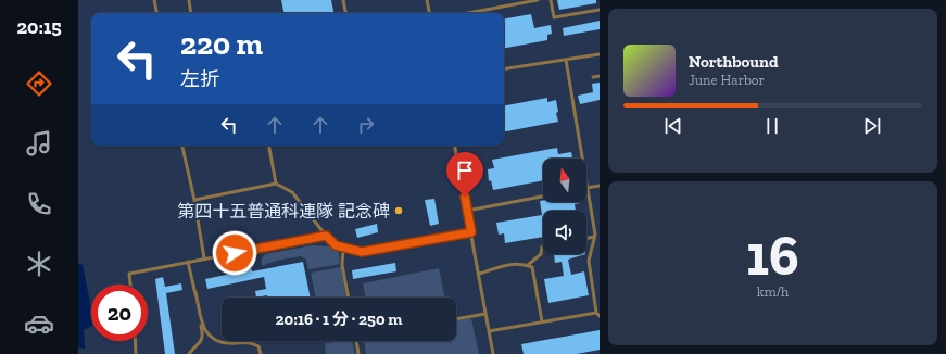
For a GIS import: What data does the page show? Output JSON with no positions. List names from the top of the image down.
{
  "places": ["第四十五普通科連隊 記念碑"],
  "north": "top",
  "page": {
    "tabs": "20:15",
    "turn": ["220 m", "左折"],
    "song": ["Northbound", "June Harbor"],
    "tile": ["16", "km/h"],
    "limit": "20",
    "trip": "20:16 · 1 分 · 250 m"
  }
}
